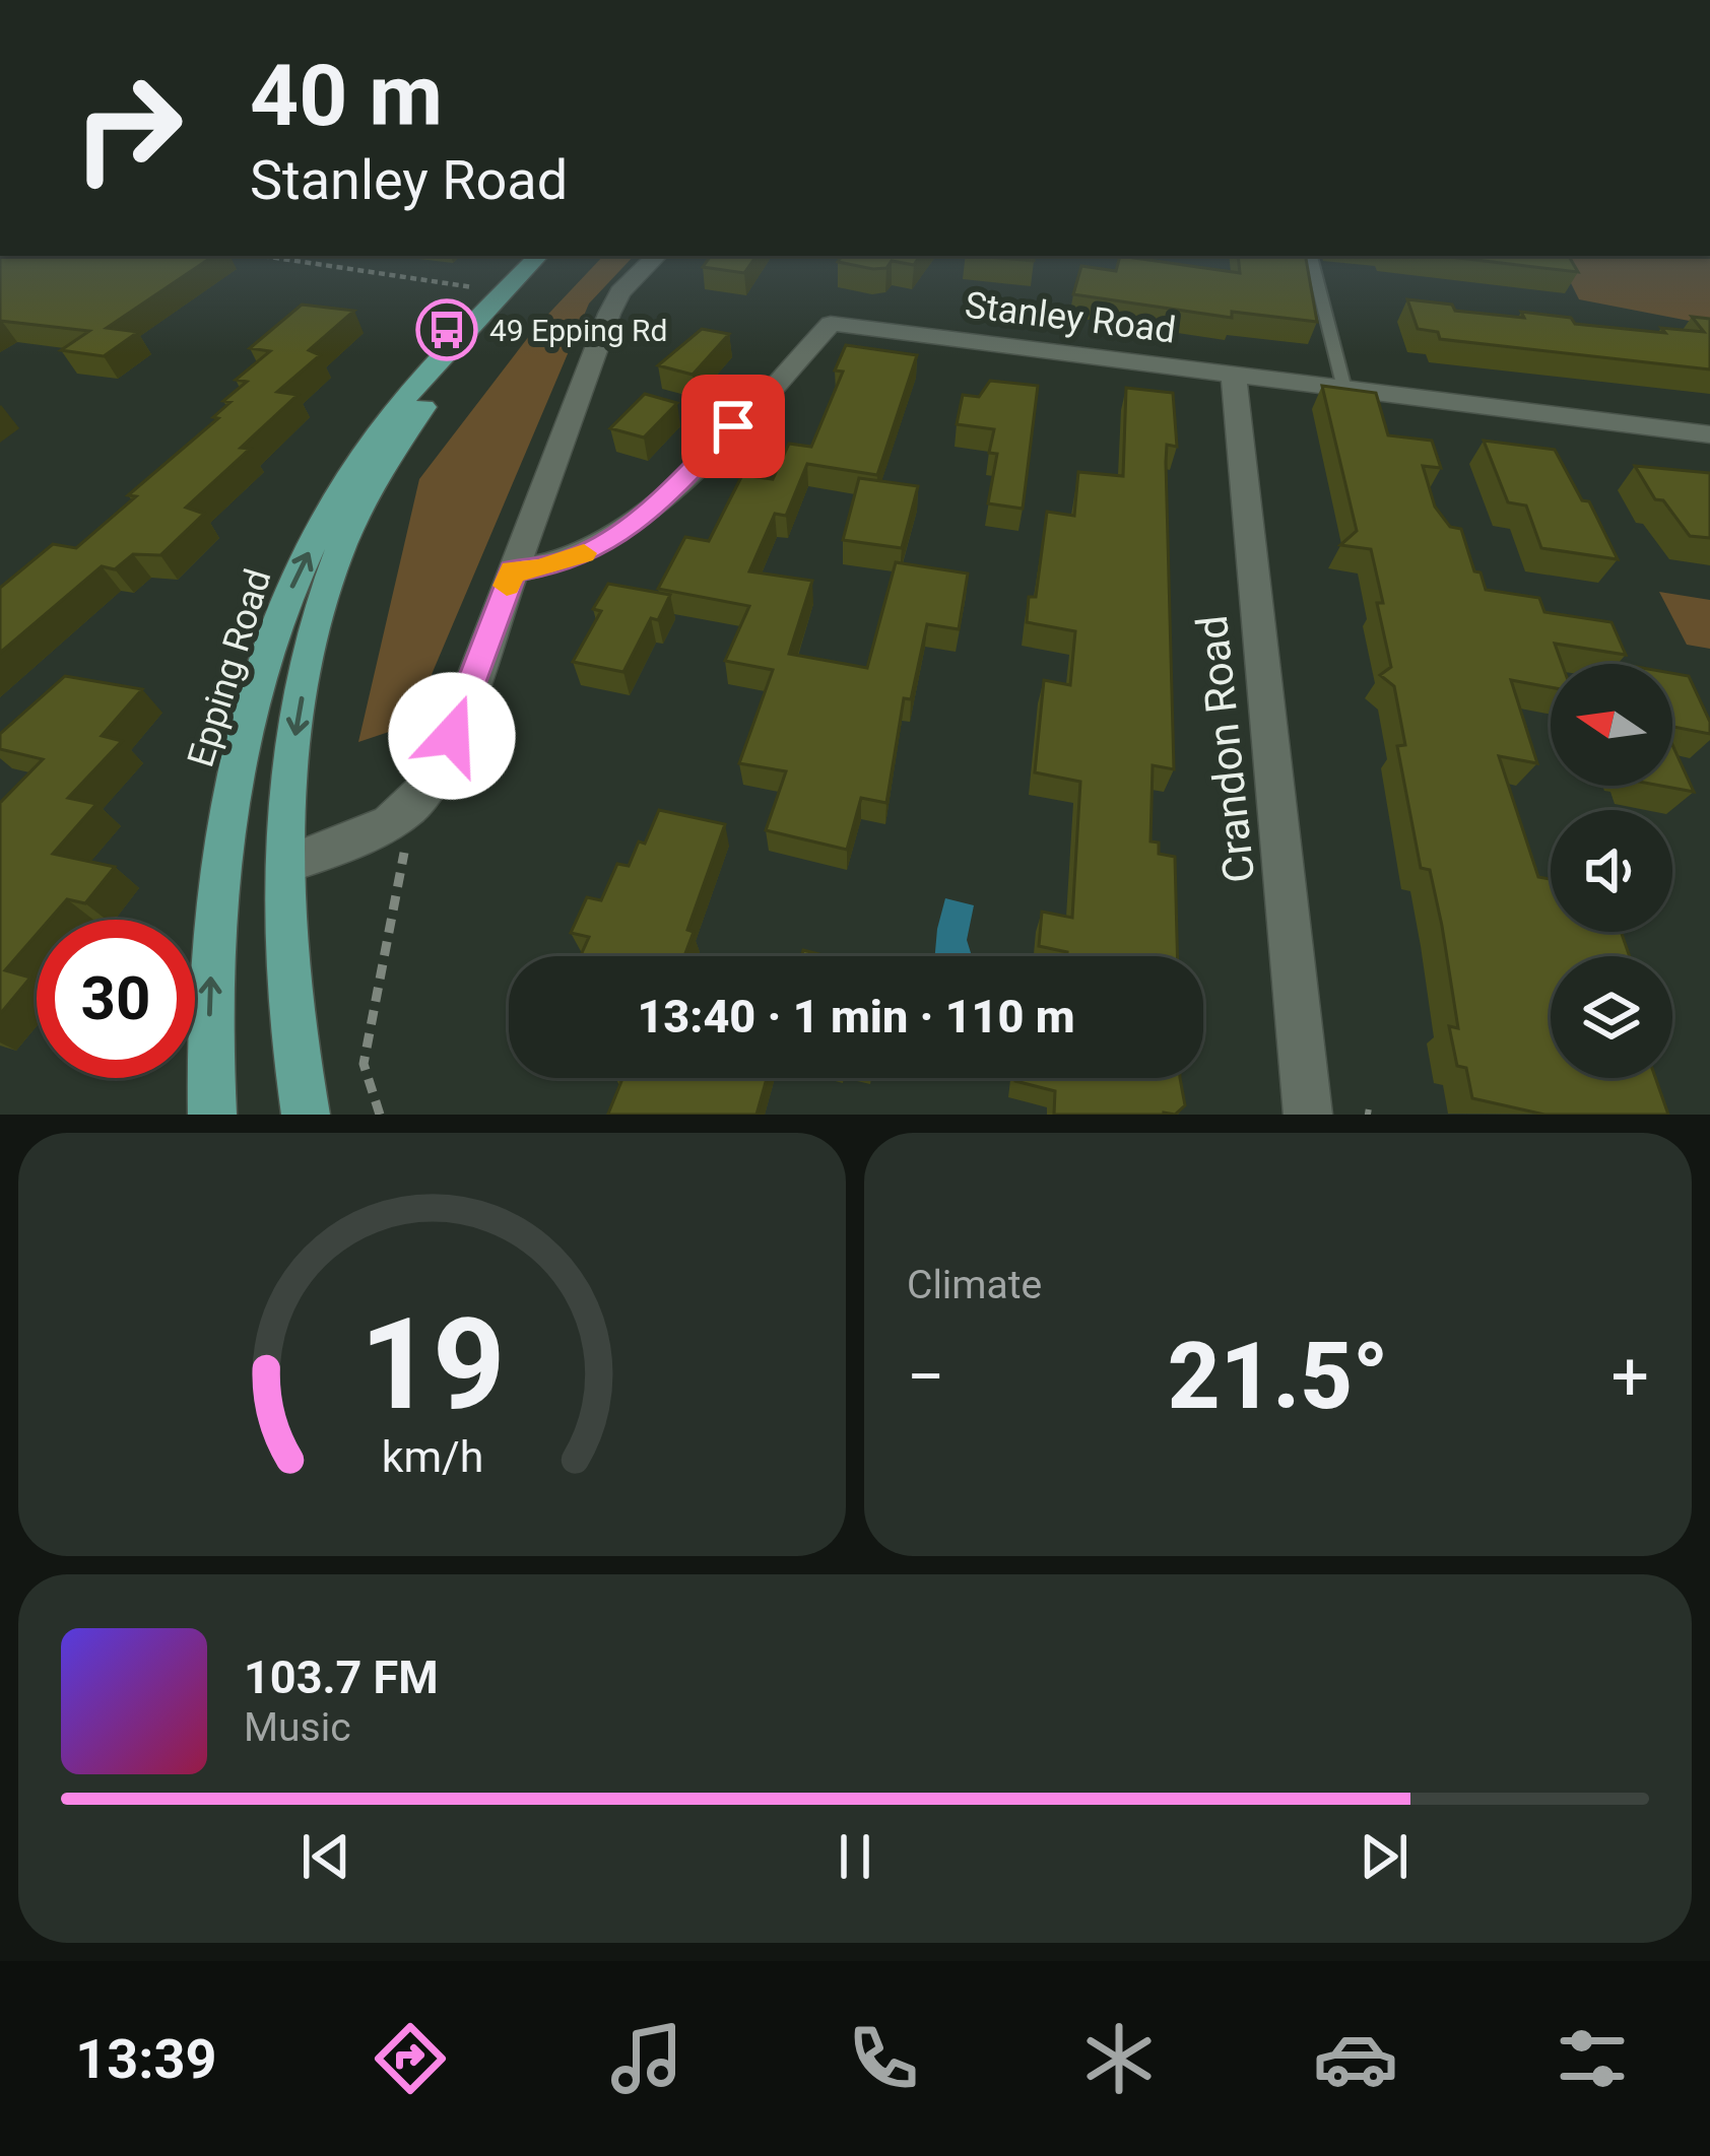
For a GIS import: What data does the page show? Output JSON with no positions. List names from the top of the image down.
{
  "streets": {
    "main road": ["Epping Road"],
    "street": ["Stanley Road", "Crandon Road"]
  },
  "crossings": [
    ["Stanley Road", "Crandon Road"]
  ],
  "places": {
    "bus stop": ["49 Epping Rd"]
  },
  "north": "left",
  "page": {
    "turn": ["40 m", "Stanley Road"],
    "limit": "30",
    "trip": "13:40 · 1 min · 110 m",
    "tile": "Climate",
    "heat": ["−", "21.5°", "+"],
    "song": ["103.7 FM", "Music"],
    "tabs": "13:39",
    "gauge": ["19", "km/h"]
  }
}
